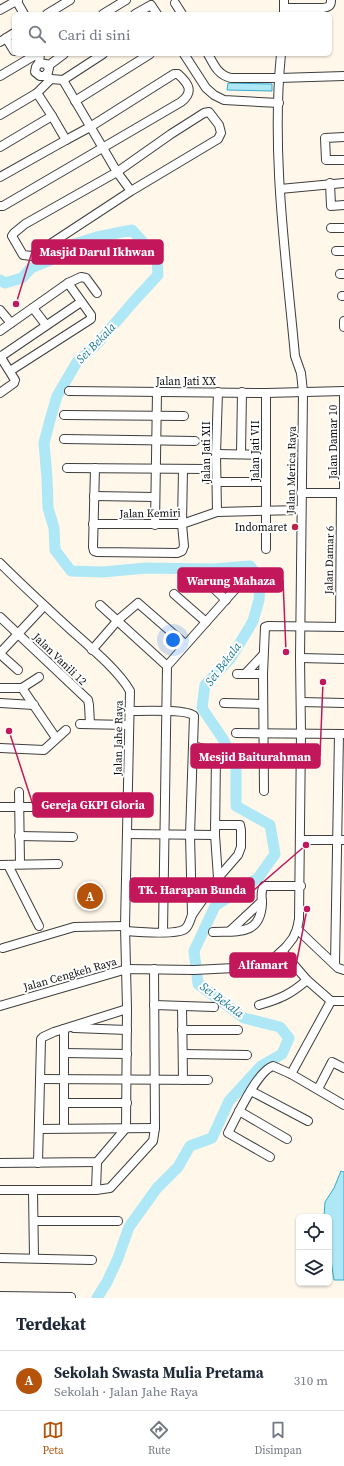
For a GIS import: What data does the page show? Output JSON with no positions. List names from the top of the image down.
{
  "streets": {
    "street": [
      "Jalan Jati XX",
      "Jalan Damar 10",
      "Jalan Jati VII",
      "Jalan Jati XII",
      "Jalan Merica Raya",
      "Jalan Kemiri",
      "Jalan Damar 6",
      "Jalan Vanili 12",
      "Jalan Jahe Raya",
      "Jalan Cengkeh Raya"
    ]
  },
  "crossings": [
    ["Jalan Jati XX", "Jalan Damar 10"],
    ["Jalan Jati XX", "Jalan Jati VII"],
    ["Jalan Jati XX", "Jalan Jati XII"],
    ["Jalan Jati XX", "Jalan Merica Raya"],
    ["Jalan Damar 10", "Jalan Damar 6"],
    ["Jalan Jati VII", "Jalan Kemiri"],
    ["Jalan Jati XII", "Jalan Kemiri"],
    ["Jalan Merica Raya", "Jalan Kemiri"],
    ["Jalan Merica Raya", "Jalan Cengkeh Raya"],
    ["Jalan Jahe Raya", "Jalan Cengkeh Raya"]
  ],
  "water": ["Sei Bekala"],
  "places": [
    "Masjid Darul Ikhwan",
    "Indomaret",
    "Warung Mahaza",
    "Mesjid Baiturahman",
    "Gereja GKPI Gloria",
    "TK. Harapan Bunda",
    "Alfamart"
  ],
  "page": {
    "search": "Cari di sini",
    "pins": "A",
    "heading": "Terdekat",
    "list": [
      {
        "mark": "A",
        "name": "Sekolah Swasta Mulia Pretama",
        "note": "Sekolah · Jalan Jahe Raya",
        "value": "310 m"
      }
    ],
    "nav": ["Peta", "Rute", "Disimpan"]
  }
}
